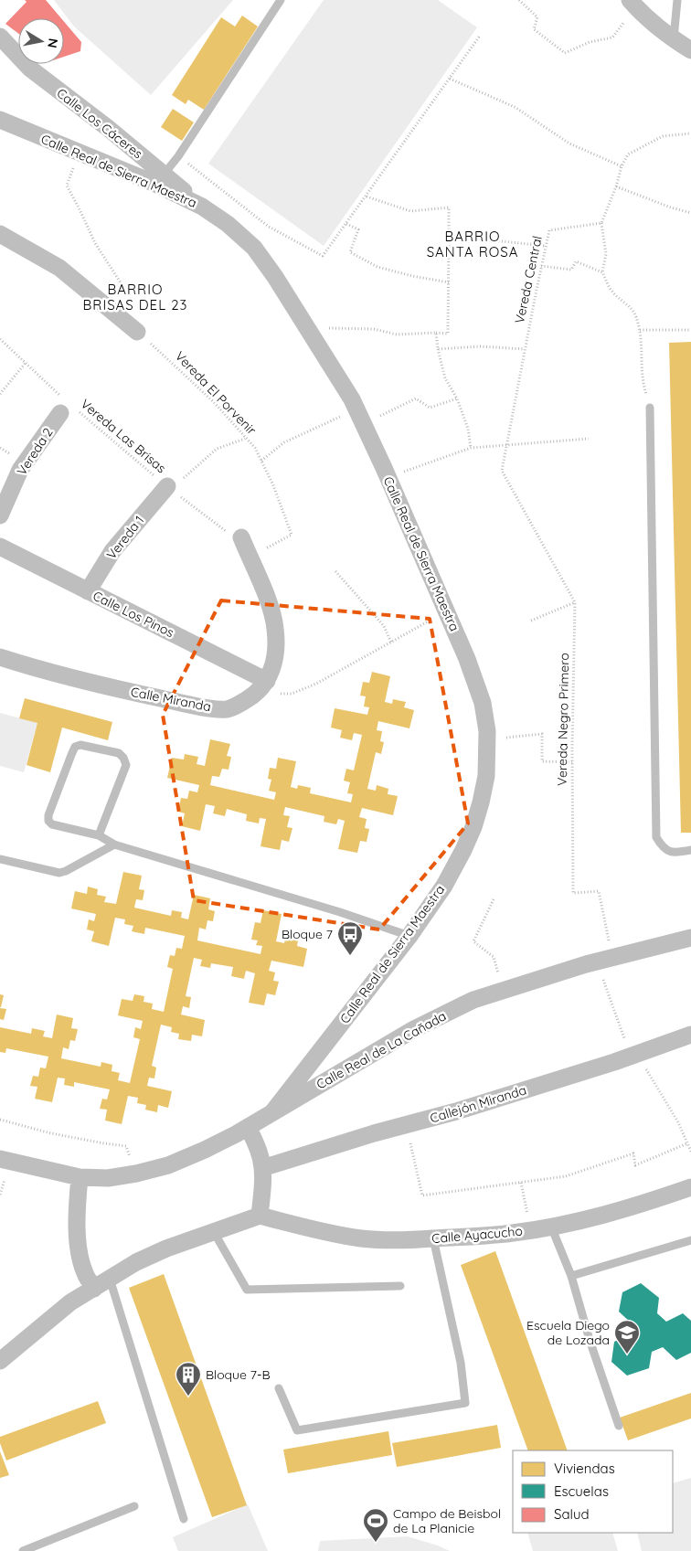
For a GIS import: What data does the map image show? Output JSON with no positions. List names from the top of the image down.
{
  "streets": {
    "street": [
      "Calle Los Cáceres",
      "Calle Real de Sierra Maestra",
      "Vereda 2",
      "Vereda 1",
      "Calle Los Pinos",
      "Calle Miranda",
      "Calle Real de La Cañada",
      "Callejón Miranda",
      "Calle Ayacucho"
    ],
    "path": [
      "Vereda Central",
      "Vereda El Porvenir",
      "Vereda Las Brisas",
      "Vereda Negro Primero"
    ]
  },
  "crossings": [
    ["Calle Los Cáceres", "Calle Real de Sierra Maestra"],
    ["Calle Real de Sierra Maestra", "Calle Real de La Cañada"],
    ["Vereda Central", "Vereda Negro Primero"],
    ["Vereda El Porvenir", "Calle Miranda"],
    ["Vereda Las Brisas", "Vereda 2"],
    ["Vereda Las Brisas", "Vereda 1"],
    ["Vereda Las Brisas", "Calle Miranda"],
    ["Vereda 1", "Calle Los Pinos"],
    ["Calle Los Pinos", "Calle Miranda"],
    ["Vereda Negro Primero", "Calle Real de La Cañada"]
  ],
  "districts": ["BARRIO SANTA ROSA", "BARRIO BRISAS DEL 23"],
  "places": {
    "bus stop": ["Bloque 7"],
    "school or university": ["Escuela Diego de Lozada"],
    "building": ["Bloque 7-B"],
    "sports": ["Campo de Beisbol de La Planicie"]
  },
  "legend": ["Viviendas", "Escuelas", "Salud"],
  "north": "right"
}
